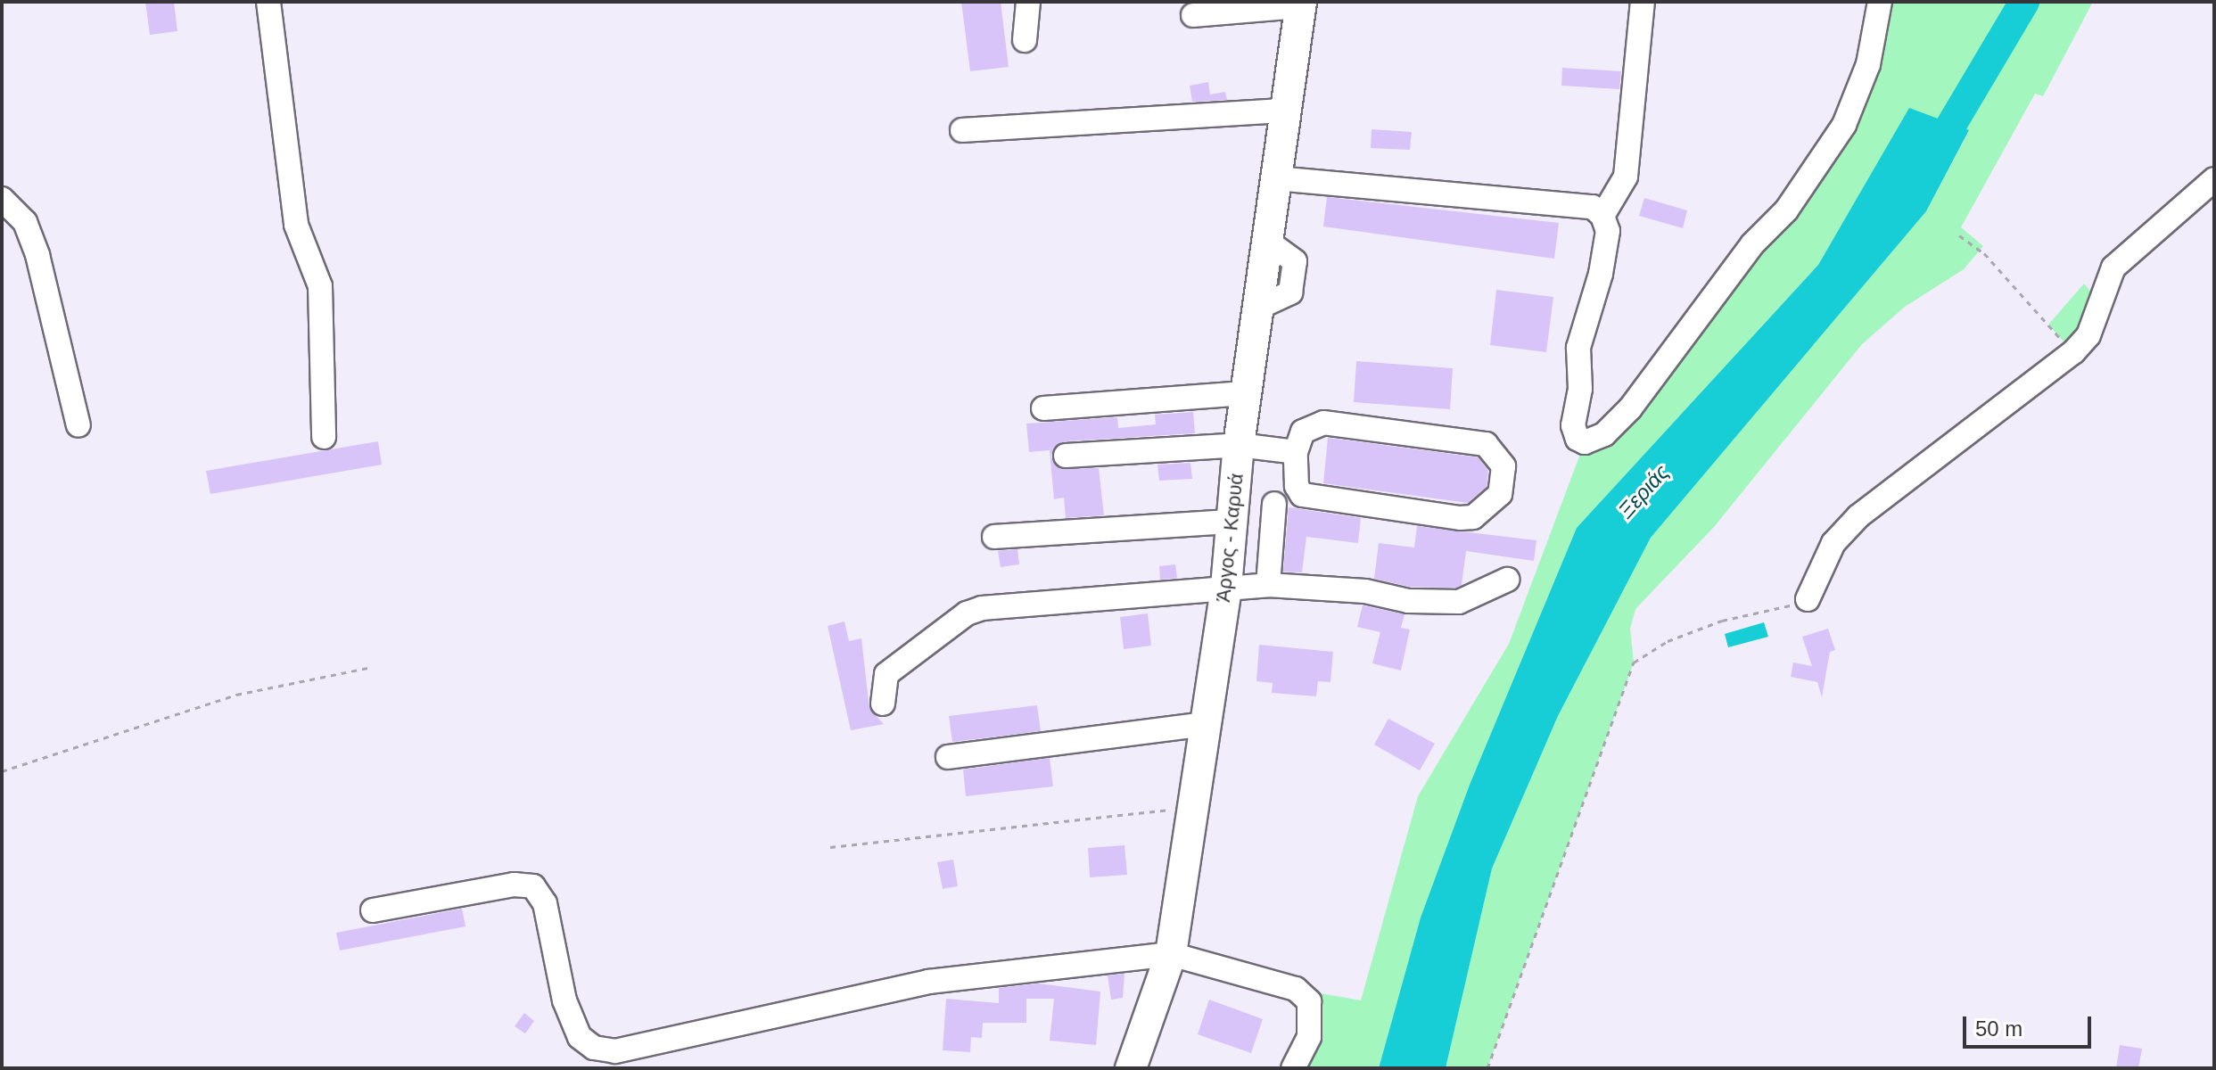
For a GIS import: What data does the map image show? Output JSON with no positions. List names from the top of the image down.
{
  "streets": {
    "main road": ["Άργος - Καρυά"]
  },
  "water": ["Ξεριάς"],
  "scale_bar": "50 m"
}
